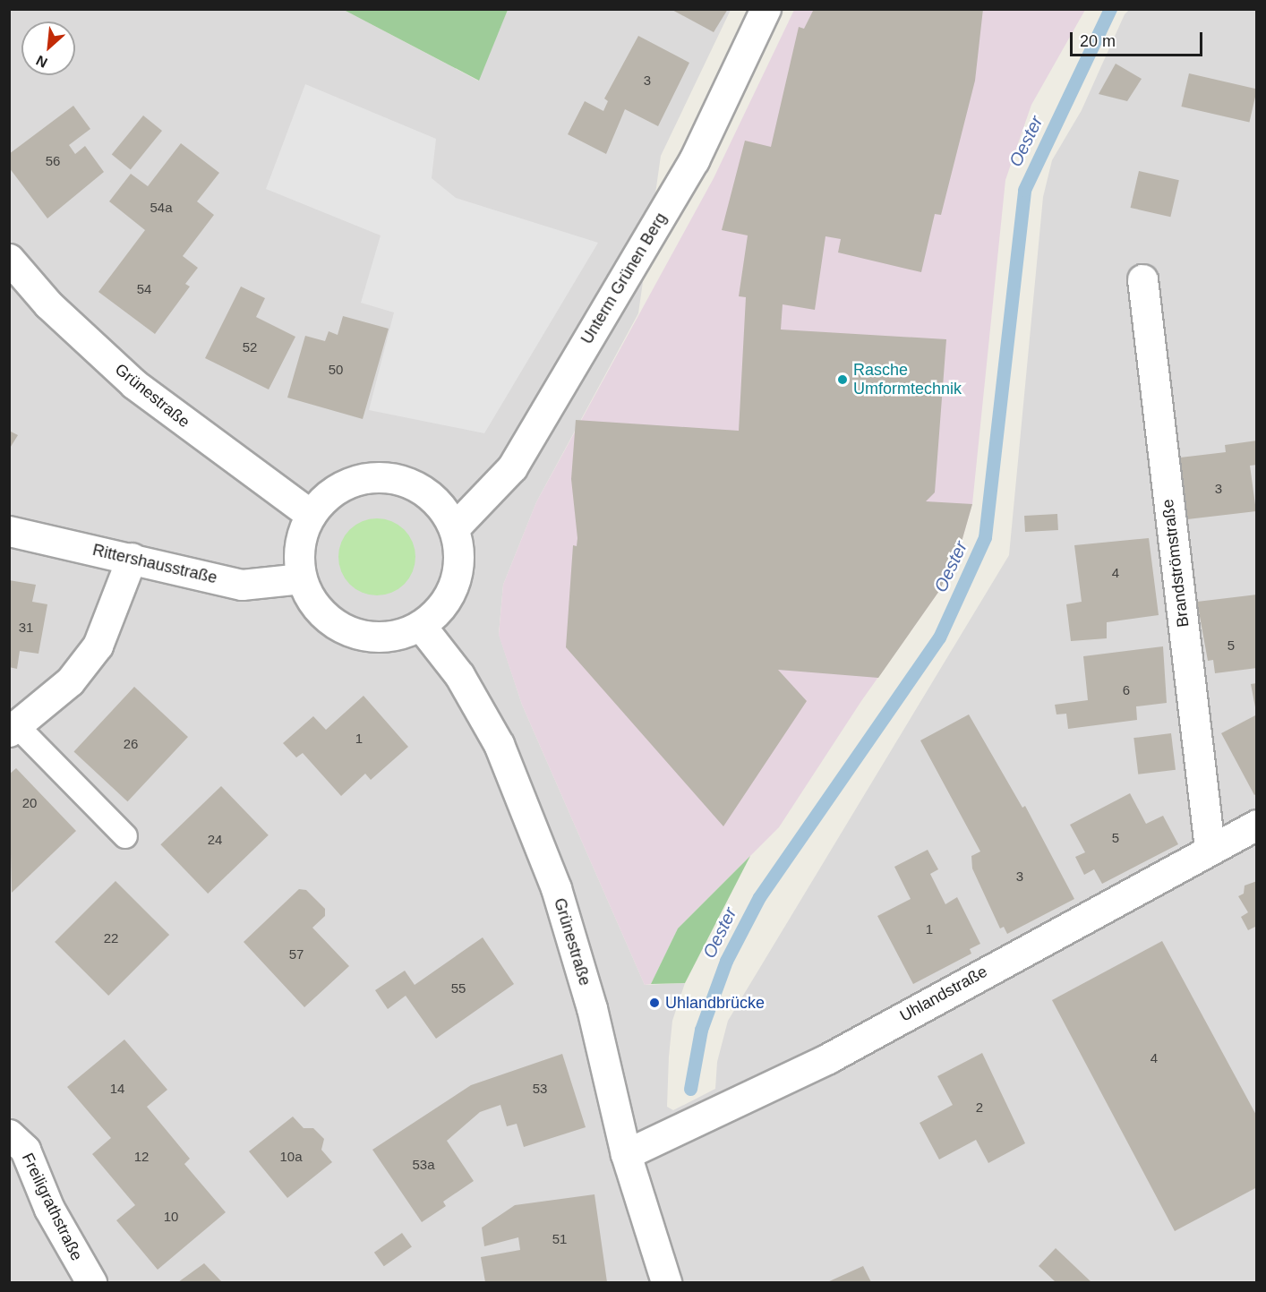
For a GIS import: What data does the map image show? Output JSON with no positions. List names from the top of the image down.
{
  "streets": {
    "street": [
      "Unterm Grünen Berg",
      "Grünestraße",
      "Brandströmstraße",
      "Rittershausstraße",
      "Uhlandstraße",
      "Freiligrathstraße"
    ]
  },
  "crossings": [
    ["Unterm Grünen Berg", "Grünestraße"],
    ["Unterm Grünen Berg", "Rittershausstraße"],
    ["Grünestraße", "Rittershausstraße"],
    ["Grünestraße", "Uhlandstraße"],
    ["Brandströmstraße", "Uhlandstraße"]
  ],
  "water": ["Oester"],
  "places": ["Rasche Umformtechnik", "Uhlandbrücke"],
  "house_numbers": [
    "3",
    "56",
    "54a",
    "54",
    "52",
    "50",
    "3",
    "4",
    "31",
    "5",
    "6",
    "1",
    "26",
    "20",
    "5",
    "24",
    "3",
    "1",
    "22",
    "57",
    "55",
    "4",
    "14",
    "53",
    "2",
    "12",
    "10a",
    "53a",
    "10",
    "51"
  ],
  "scale_bar": "20 m",
  "north": "bottom left"
}
